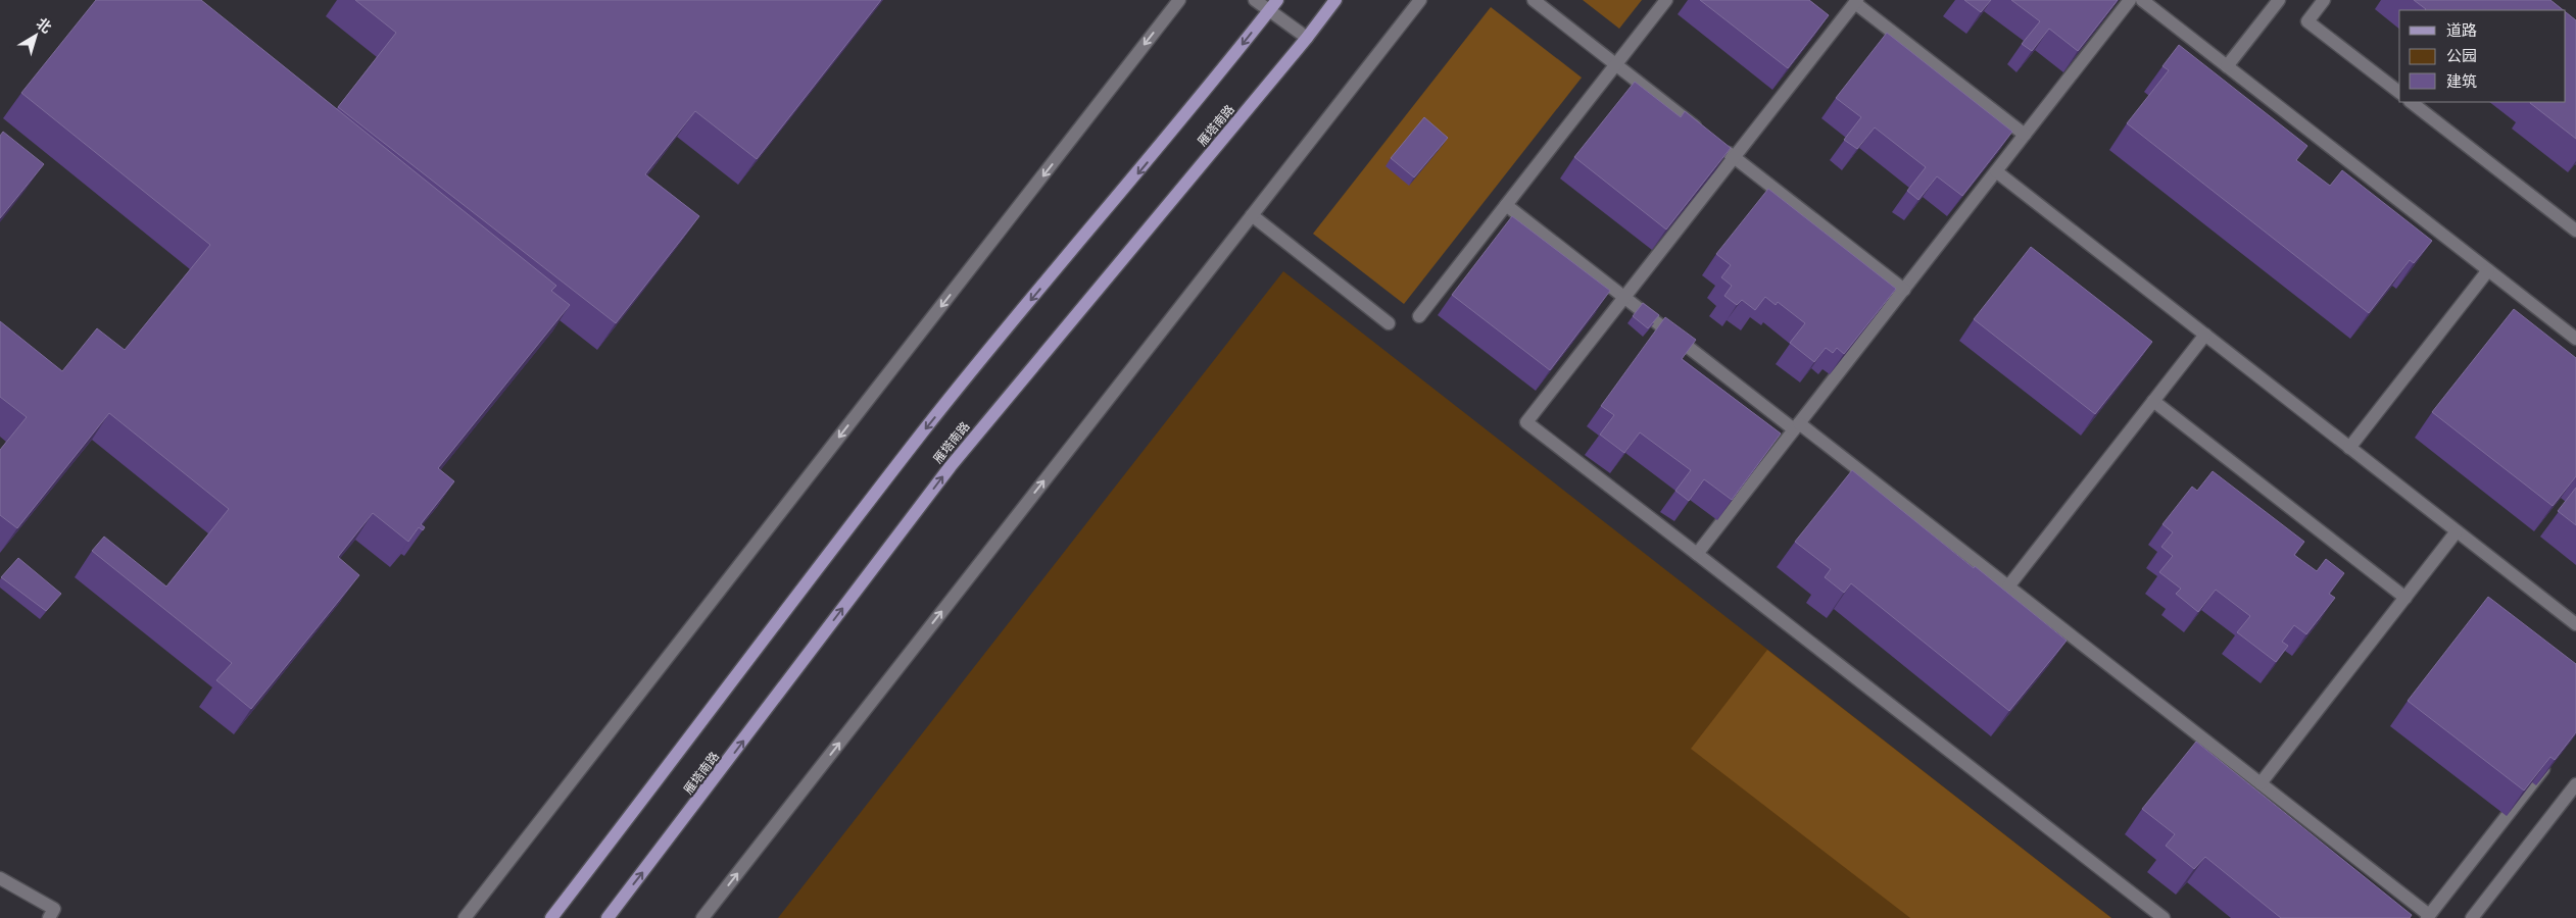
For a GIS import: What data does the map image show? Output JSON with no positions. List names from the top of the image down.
{
  "streets": {
    "main road": ["雁塔南路"]
  },
  "legend": ["道路", "公园", "建筑"],
  "north": "top right"
}
